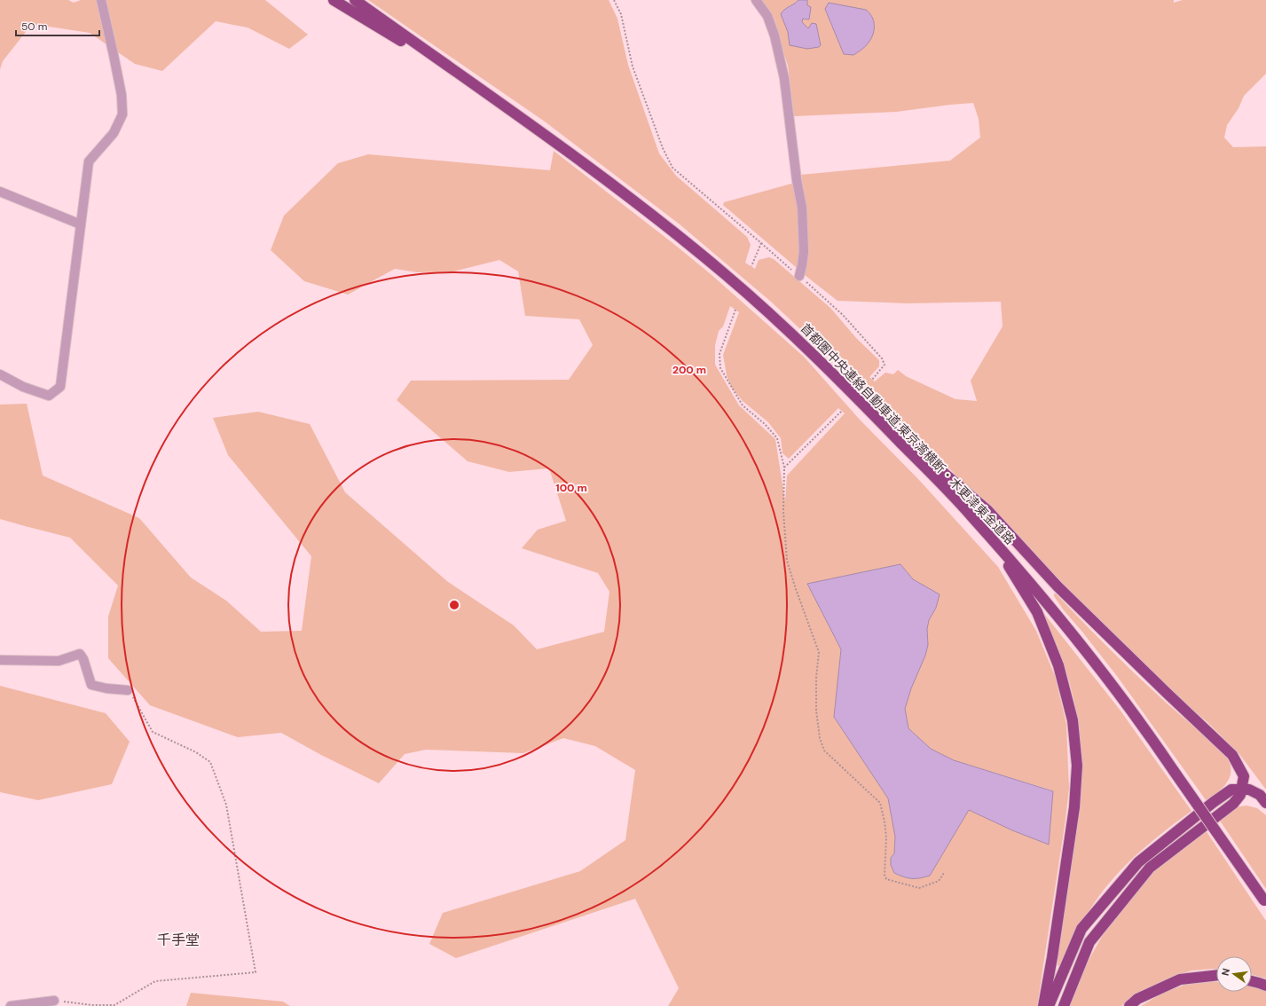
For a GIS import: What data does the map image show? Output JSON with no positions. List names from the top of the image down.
{
  "streets": {
    "highway": ["首都圏中央連絡自動車道;東京湾横断・木更津東金道路"]
  },
  "districts": ["千手堂"],
  "scale_bar": "50 m",
  "north": "left",
  "rings": ["200 m", "100 m"]
}
